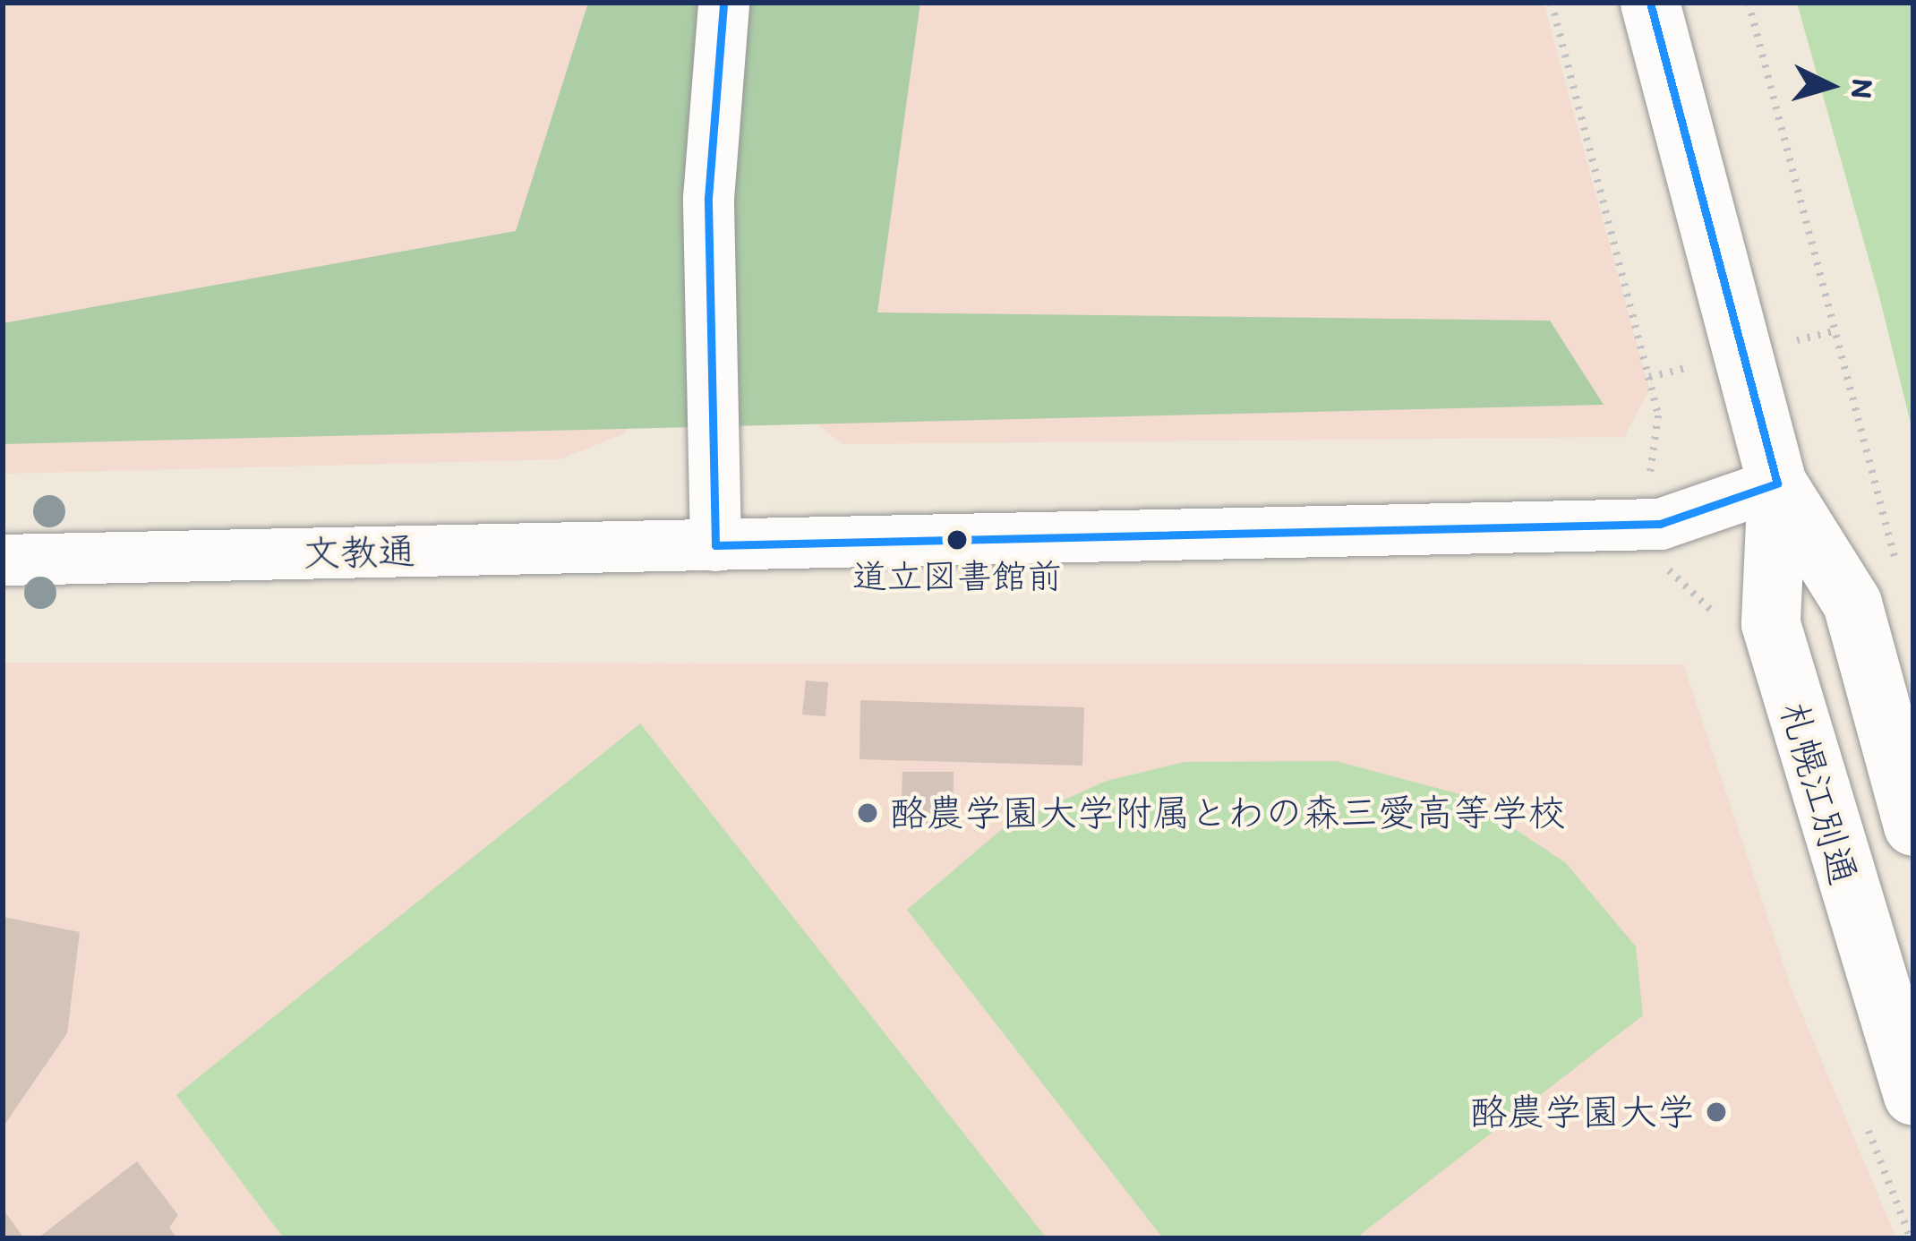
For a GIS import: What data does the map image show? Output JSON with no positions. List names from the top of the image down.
{
  "streets": {
    "highway": ["札幌江別通"],
    "street": ["文教通"]
  },
  "crossings": [
    ["文教通", "札幌江別通"]
  ],
  "places": ["道立図書館前", "酪農学園大学附属とわの森三愛高等学校", "酪農学園大学"],
  "north": "right"
}
